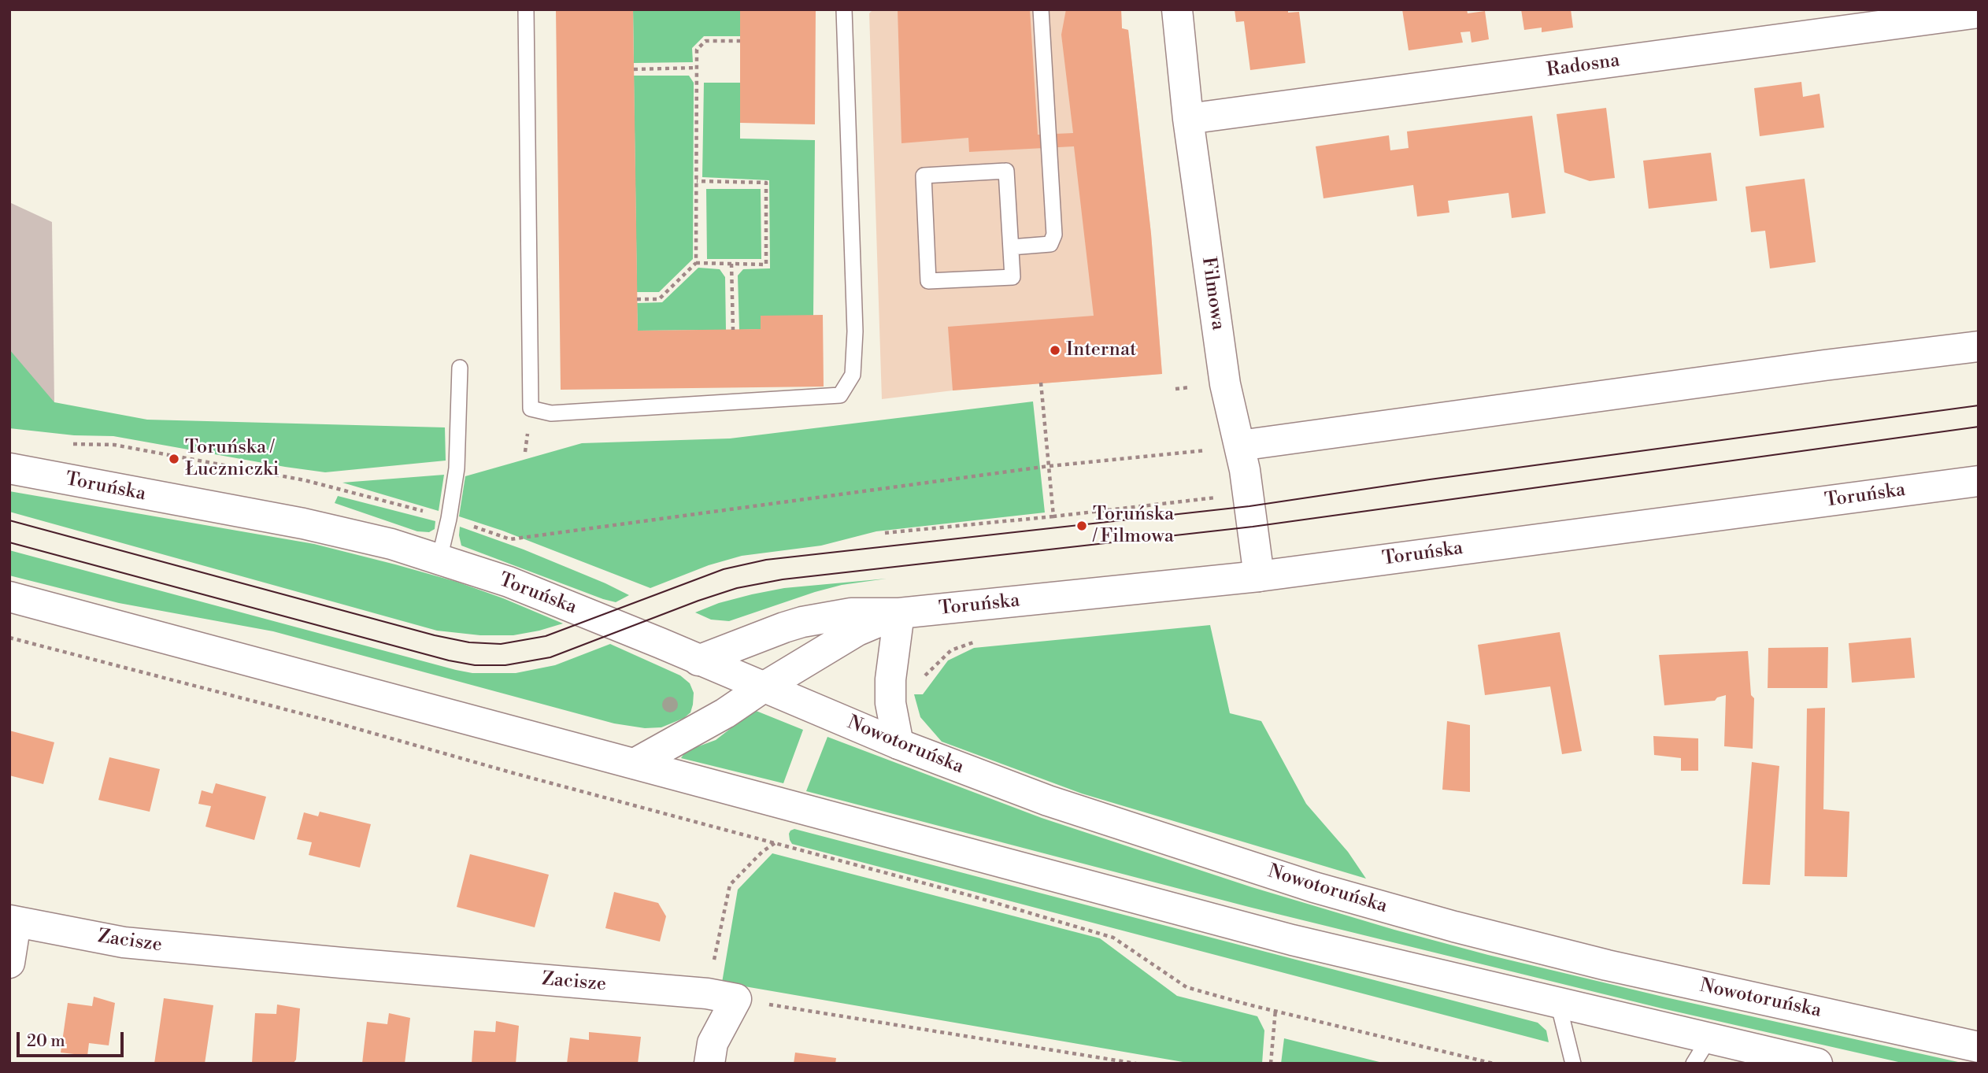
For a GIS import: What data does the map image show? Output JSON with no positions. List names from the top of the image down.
{
  "streets": {
    "street": [
      "Radosna",
      "Filmowa",
      "Toruńska",
      "Nowotoruńska",
      "Zacisze"
    ]
  },
  "crossings": [
    ["Radosna", "Filmowa"],
    ["Filmowa", "Toruńska"],
    ["Toruńska", "Nowotoruńska"]
  ],
  "places": ["Internat", "Toruńska / Łuczniczki", "Toruńska / Filmowa"],
  "scale_bar": "20 m"
}
